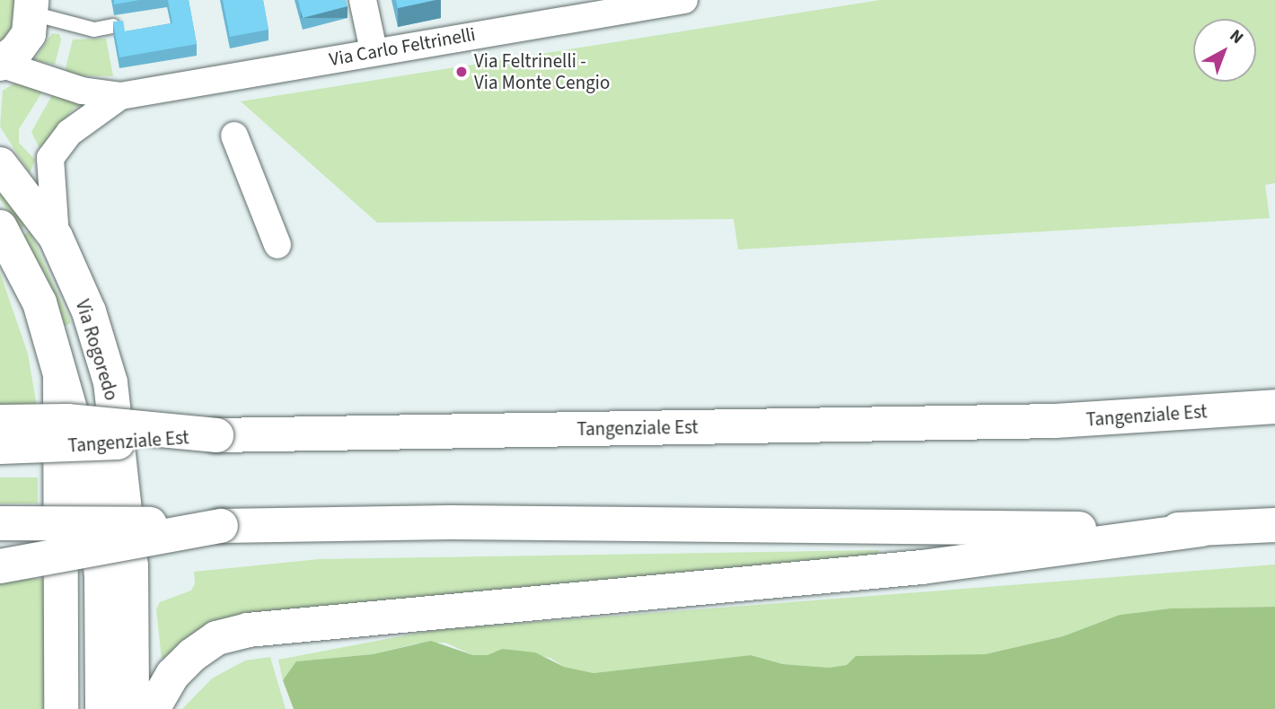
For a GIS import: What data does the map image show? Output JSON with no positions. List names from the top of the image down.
{
  "streets": {
    "main road": ["Via Rogoredo", "Tangenziale Est"],
    "street": ["Via Carlo Feltrinelli"]
  },
  "crossings": [
    ["Via Carlo Feltrinelli", "Via Rogoredo"]
  ],
  "places": ["Via Feltrinelli - Via Monte Cengio"],
  "north": "top right"
}
